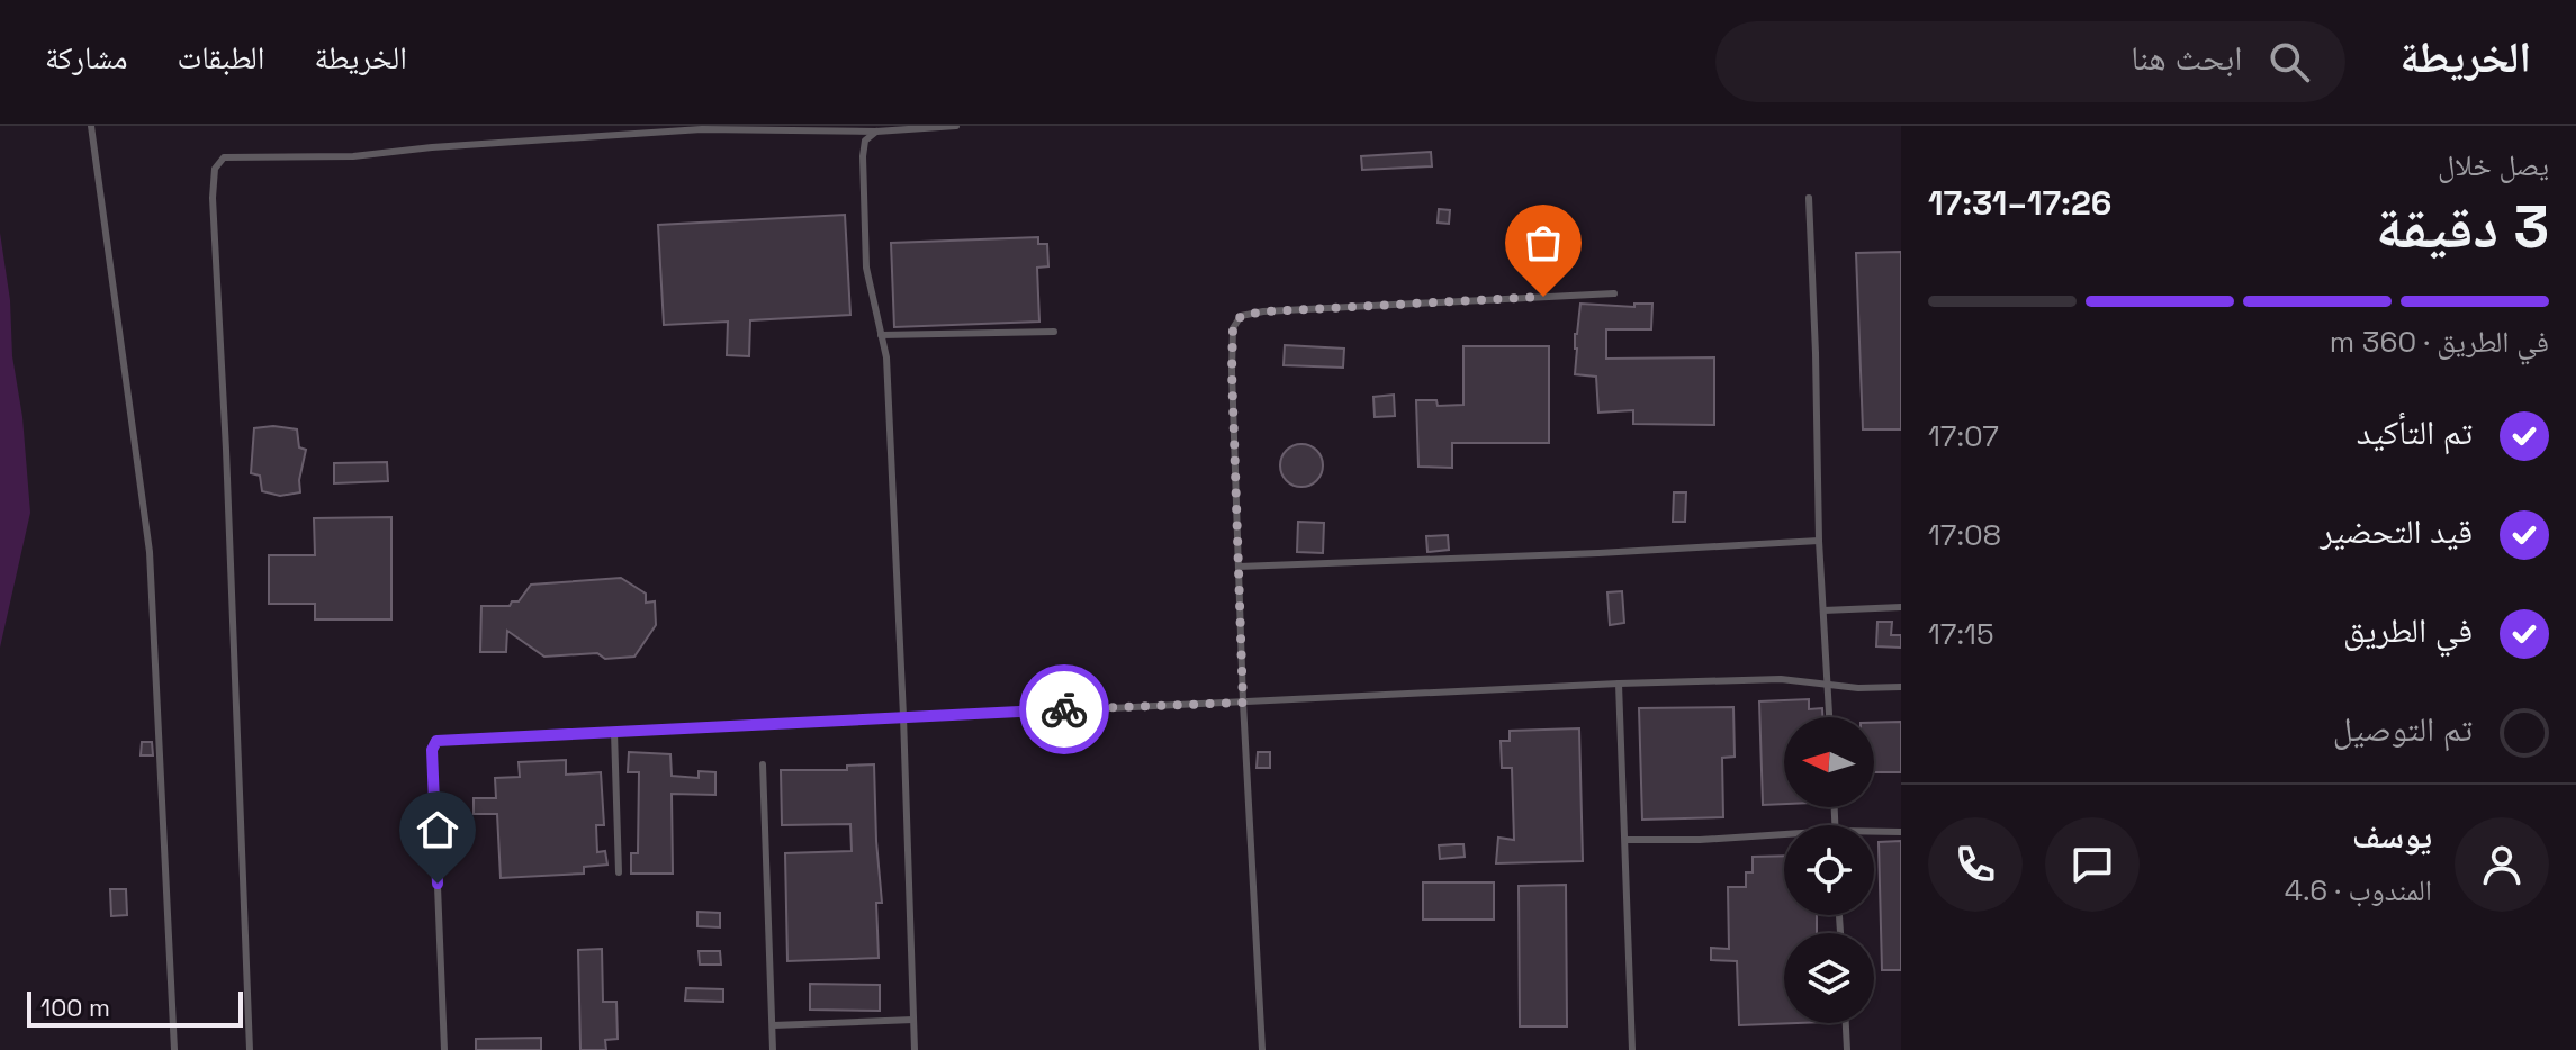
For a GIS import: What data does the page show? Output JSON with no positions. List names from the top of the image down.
{
  "scale_bar": "100 m",
  "north": "left",
  "page": {
    "header": "الخريطة",
    "search": "ابحث هنا",
    "nav": ["الخريطة", "الطبقات", "مشاركة"],
    "heading": ["3 دقيقة", "يصل خلال", "17:26–17:31"],
    "panel": ["يوسف", "المندوب · 4.6"],
    "bar": "في الطريق · 360 m",
    "list": [
      ["تم التأكيد", "17:07"],
      ["قيد التحضير", "17:08"],
      ["في الطريق", "17:15"],
      "تم التوصيل"
    ],
    "scale": "100 m"
  }
}
